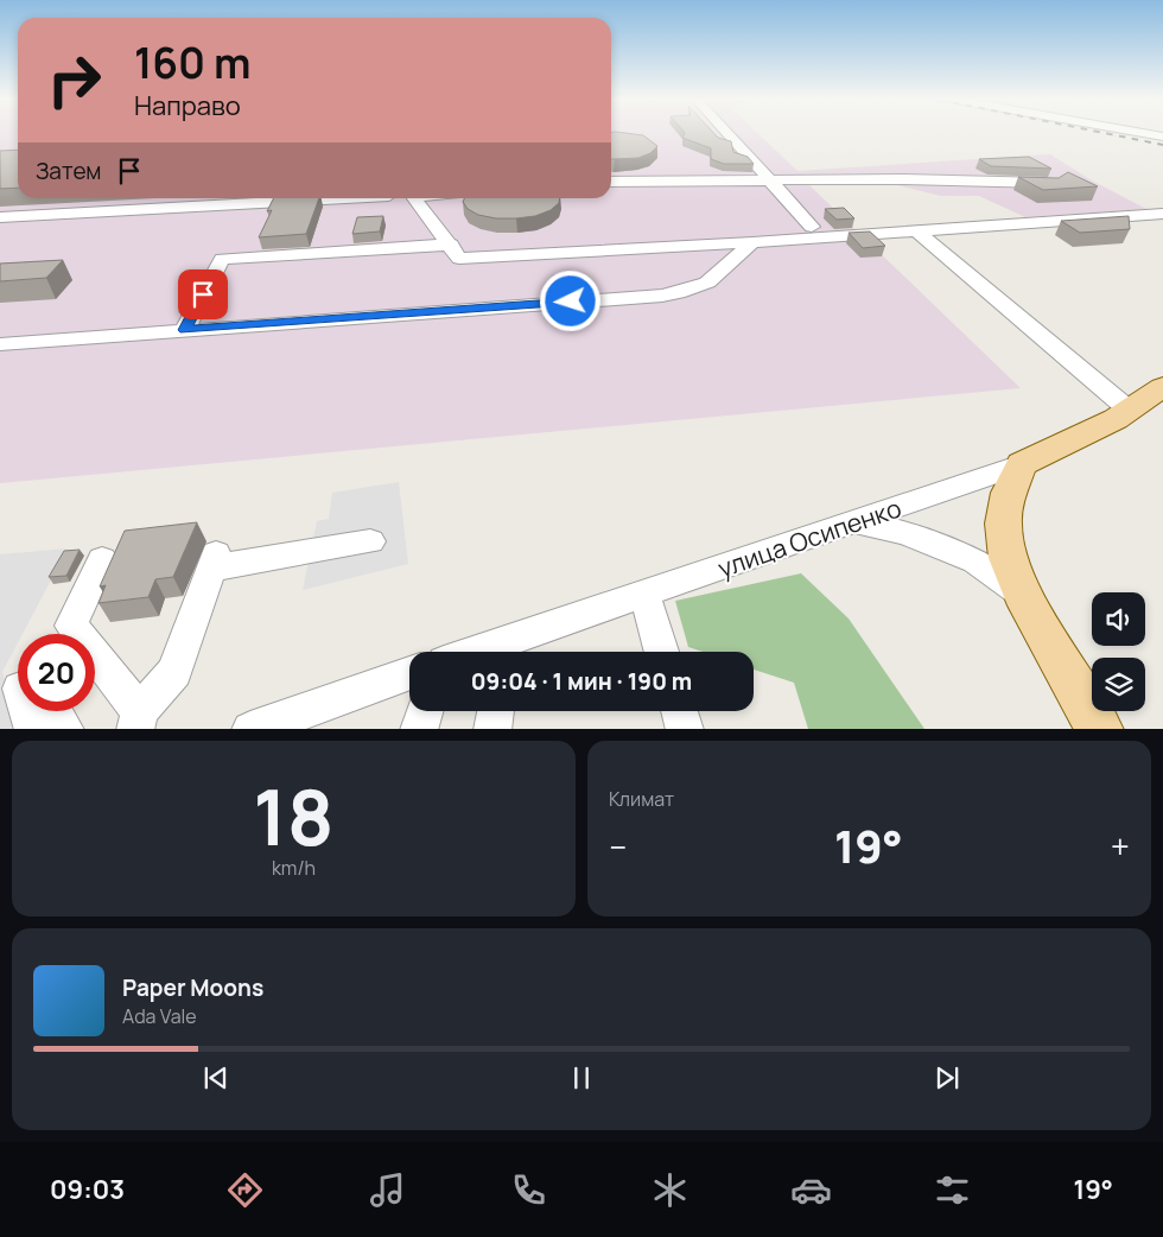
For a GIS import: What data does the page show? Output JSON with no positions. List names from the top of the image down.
{
  "streets": {
    "main road": ["улица Осипенко"]
  },
  "page": {
    "turn": ["160 m", "Направо"],
    "then": "Затем",
    "limit": "20",
    "trip": "09:04 · 1 мин · 190 m",
    "tile": [
      ["18", "km/h"],
      "Климат"
    ],
    "heat": ["−", "19°", "+"],
    "song": ["Paper Moons", "Ada Vale"],
    "tabs": ["09:03", "19°"]
  }
}
